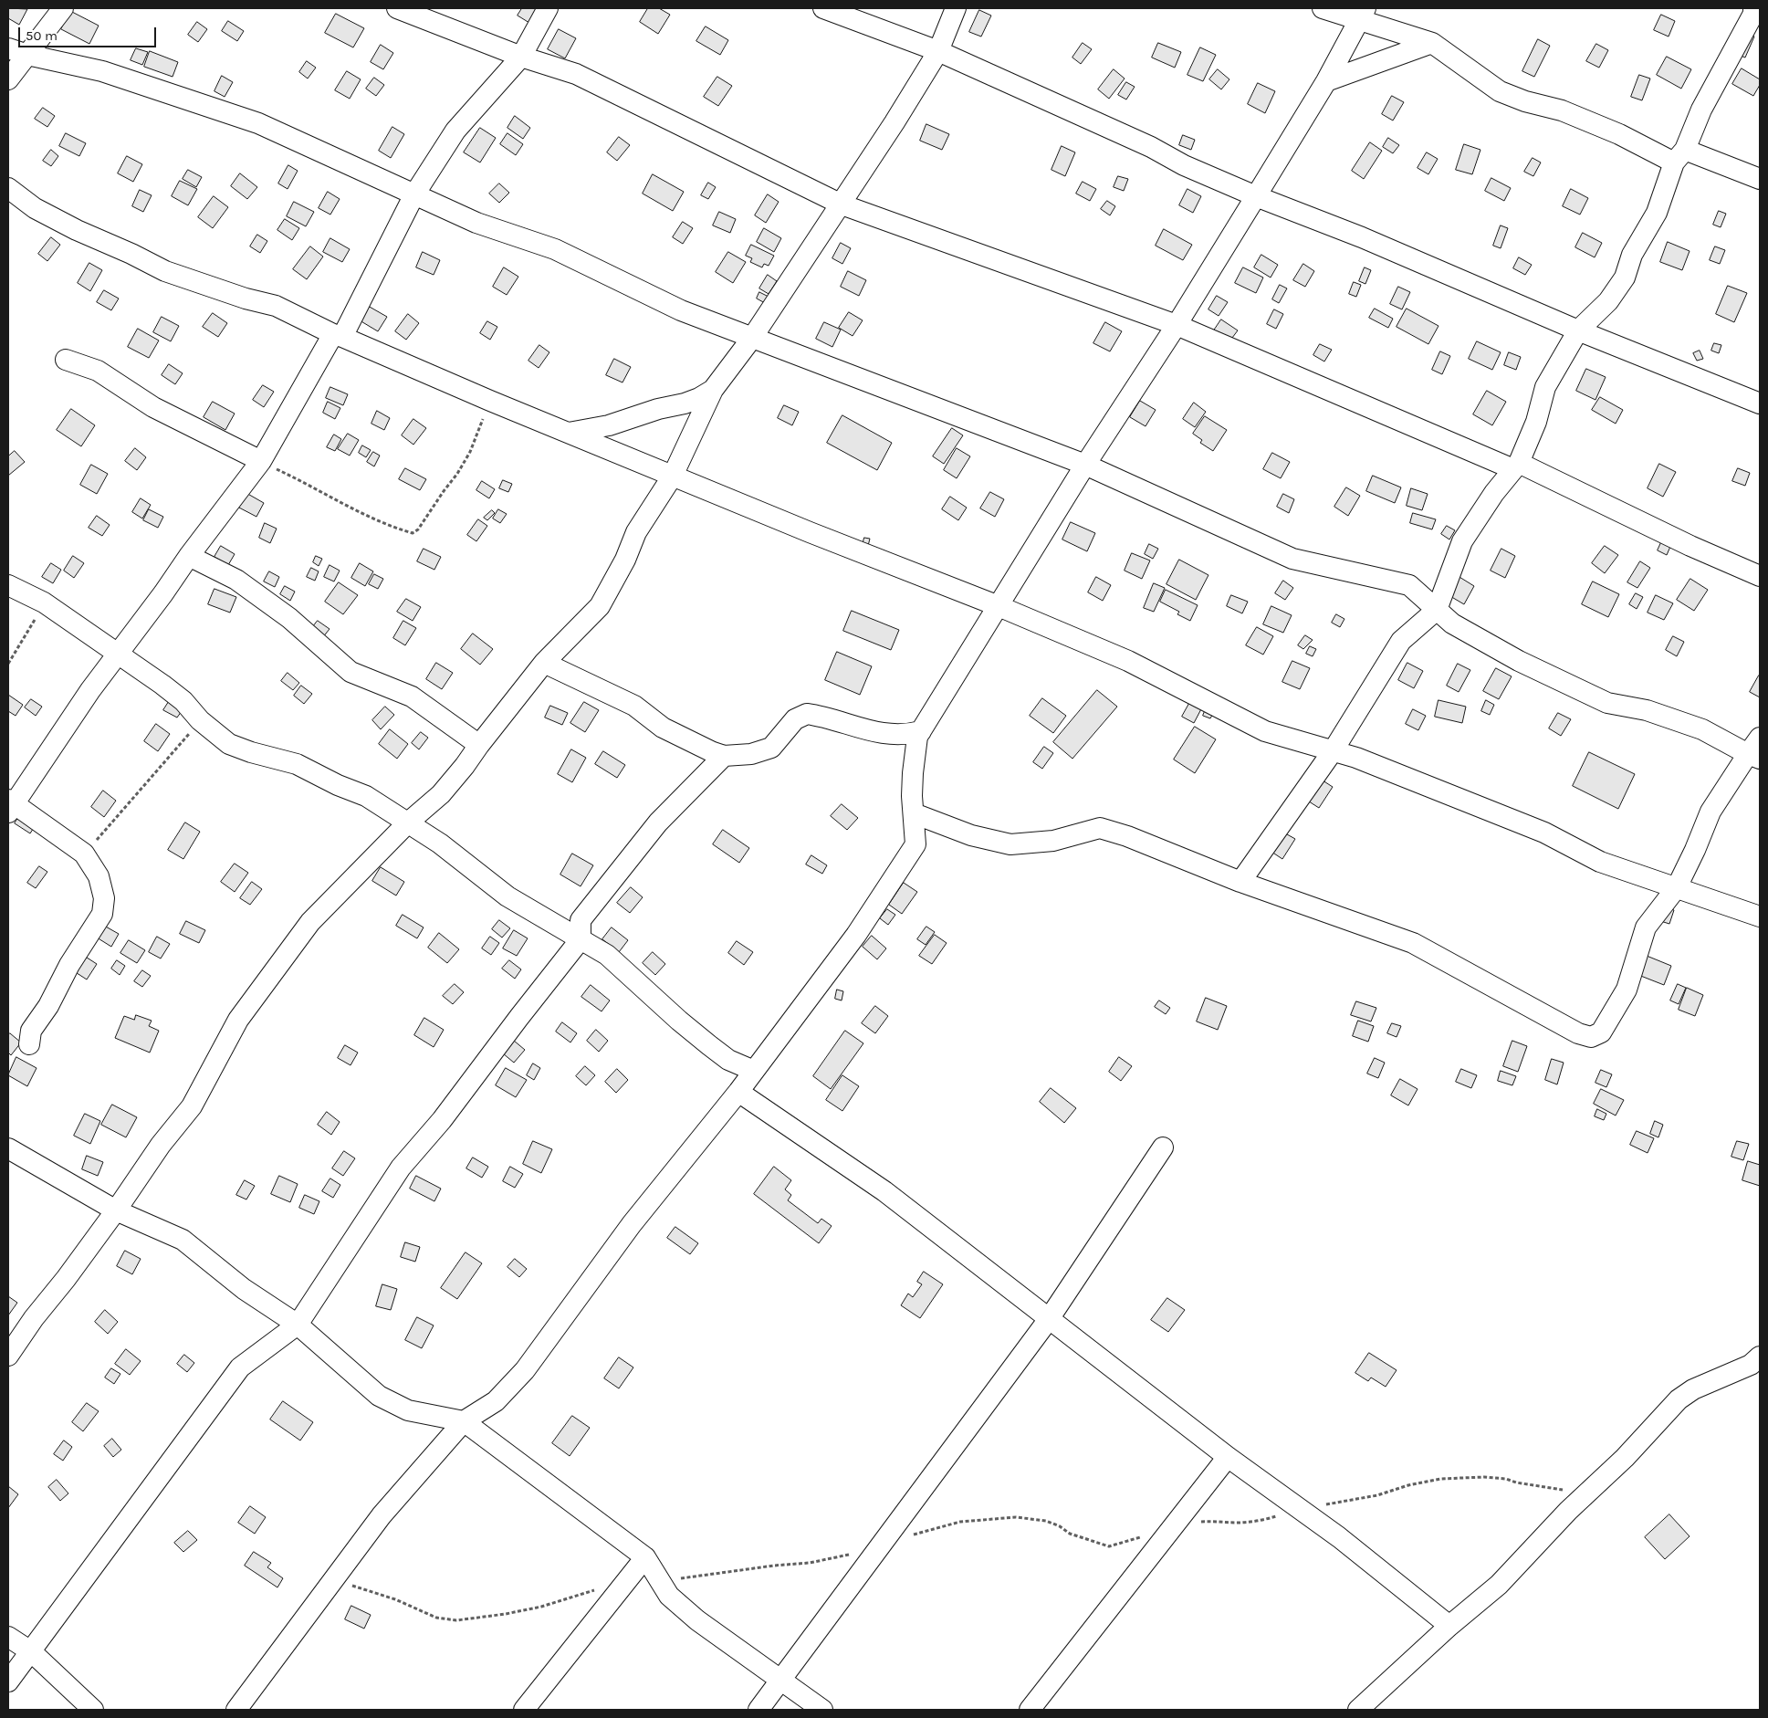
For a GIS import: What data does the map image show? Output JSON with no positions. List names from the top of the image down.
{
  "scale_bar": "50 m"
}
